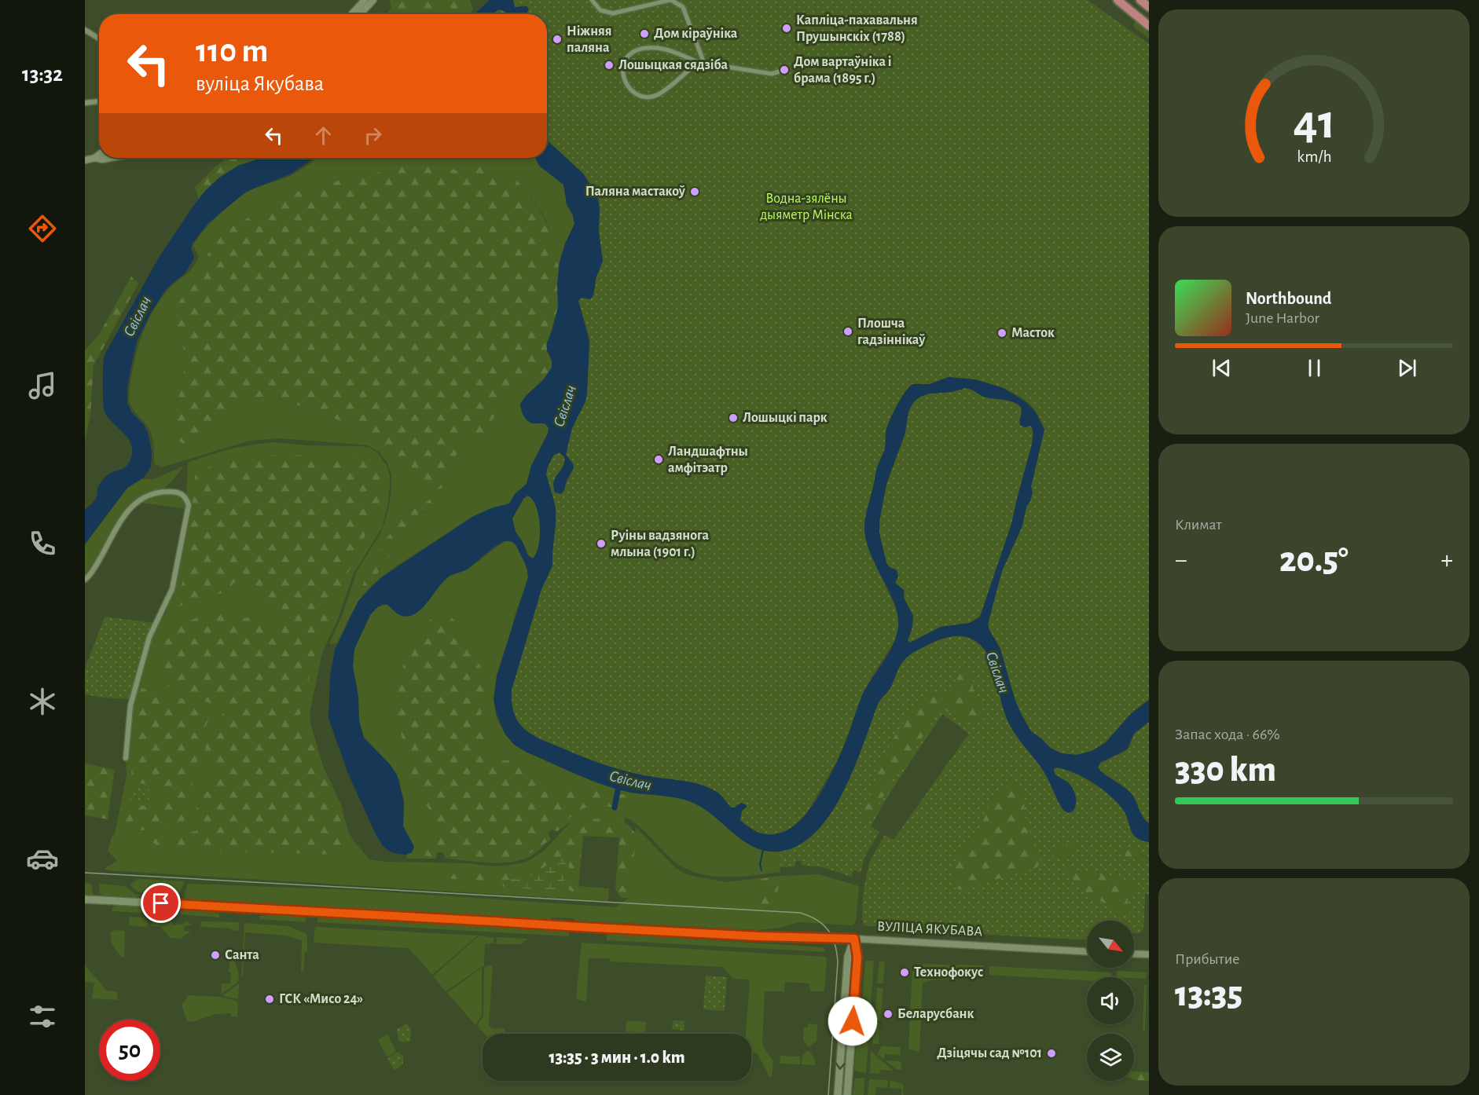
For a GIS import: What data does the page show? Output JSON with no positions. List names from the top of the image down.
{
  "streets": {
    "main road": ["ВУЛІЦА ЯКУБАВА"]
  },
  "water": ["Свіслач"],
  "parks": ["Водна-зялёны дыяметр Мінска"],
  "places": [
    "Капліца-пахавальня Прушынскіх (1788)",
    "Дом кіраўніка",
    "Ніжняя паляна",
    "Лошыцкая сядзіба",
    "Дом вартаўніка і брама (1895 г.)",
    "Паляна мастакоў",
    "Плошча гадзіннікаў",
    "Масток",
    "Лошыцкі парк",
    "Ландшафтны амфітэатр",
    "Руіны вадзянога млына (1901 г.)",
    "Санта",
    "Технофокус",
    "ГСК «Мисо 24»",
    "Беларусбанк",
    "Дзіцячы сад №101"
  ],
  "north": "bottom right",
  "page": {
    "tabs": "13:32",
    "turn": ["110 m", "вуліца Якубава"],
    "song": ["Northbound", "June Harbor"],
    "tile": [
      "Климат",
      ["Запас хода · 66%", "330 km"],
      ["Прибытие", "13:35"]
    ],
    "heat": ["−", "20.5°", "+"],
    "limit": "50",
    "trip": "13:35 · 3 мин · 1.0 km",
    "gauge": ["41", "km/h"]
  }
}
